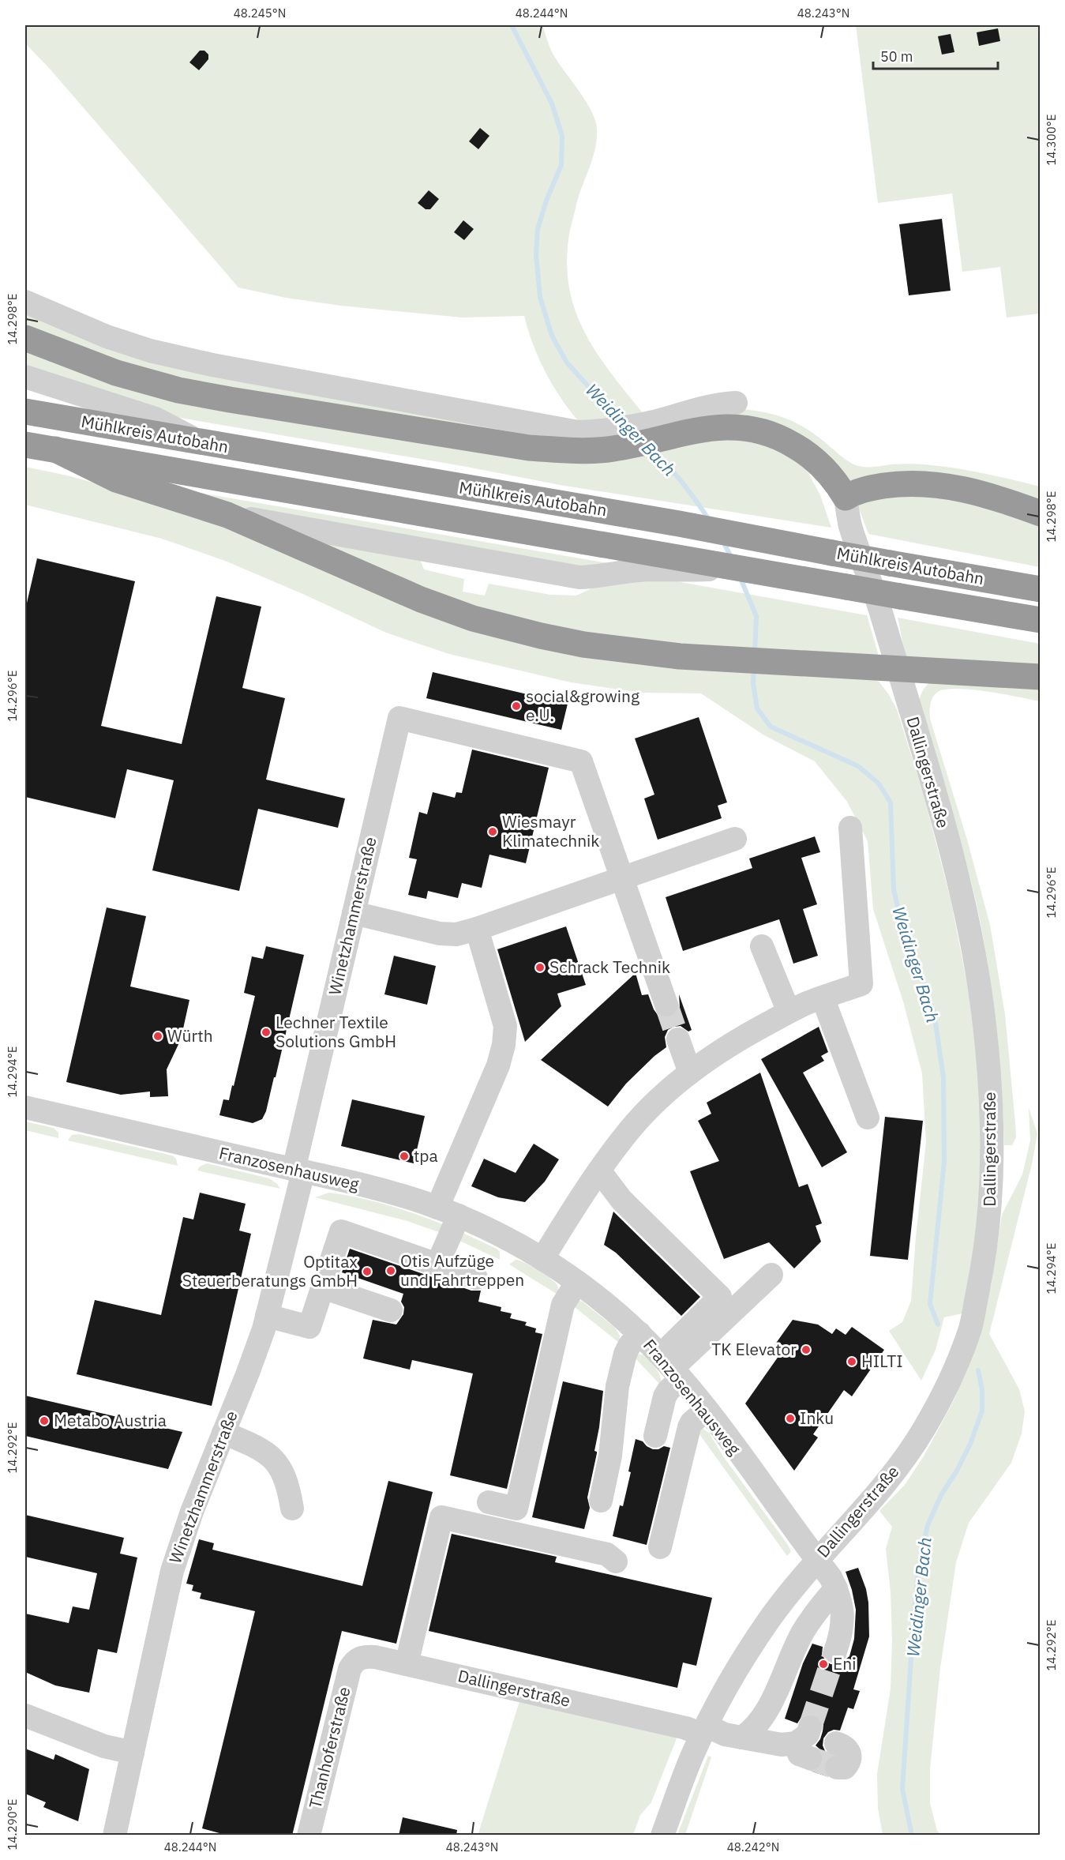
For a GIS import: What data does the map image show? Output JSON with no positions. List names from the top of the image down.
{
  "streets": {
    "highway": ["Mühlkreis Autobahn"],
    "street": [
      "Dallingerstraße",
      "Winetzhammerstraße",
      "Franzosenhausweg",
      "Thanhoferstraße"
    ]
  },
  "crossings": [
    ["Dallingerstraße", "Franzosenhausweg"],
    ["Dallingerstraße", "Thanhoferstraße"],
    ["Winetzhammerstraße", "Franzosenhausweg"]
  ],
  "water": ["Weidinger Bach"],
  "places": [
    "social&growing e.U.",
    "Wiesmayr Klimatechnik",
    "Schrack Technik",
    "Lechner Textile Solutions GmbH",
    "Würth",
    "tpa",
    "Otis Aufzüge und Fahrtreppen",
    "Optitax Steuerberatungs GmbH",
    "TK Elevator",
    "HILTI",
    "Inku",
    "Metabo Austria",
    "Eni"
  ],
  "scale_bar": "50 m",
  "coordinates": [
    "48.245°N",
    "48.244°N",
    "48.243°N",
    "14.300°E",
    "14.298°E",
    "14.296°E",
    "14.294°E",
    "14.292°E",
    "14.290°E",
    "48.242°N"
  ]
}
